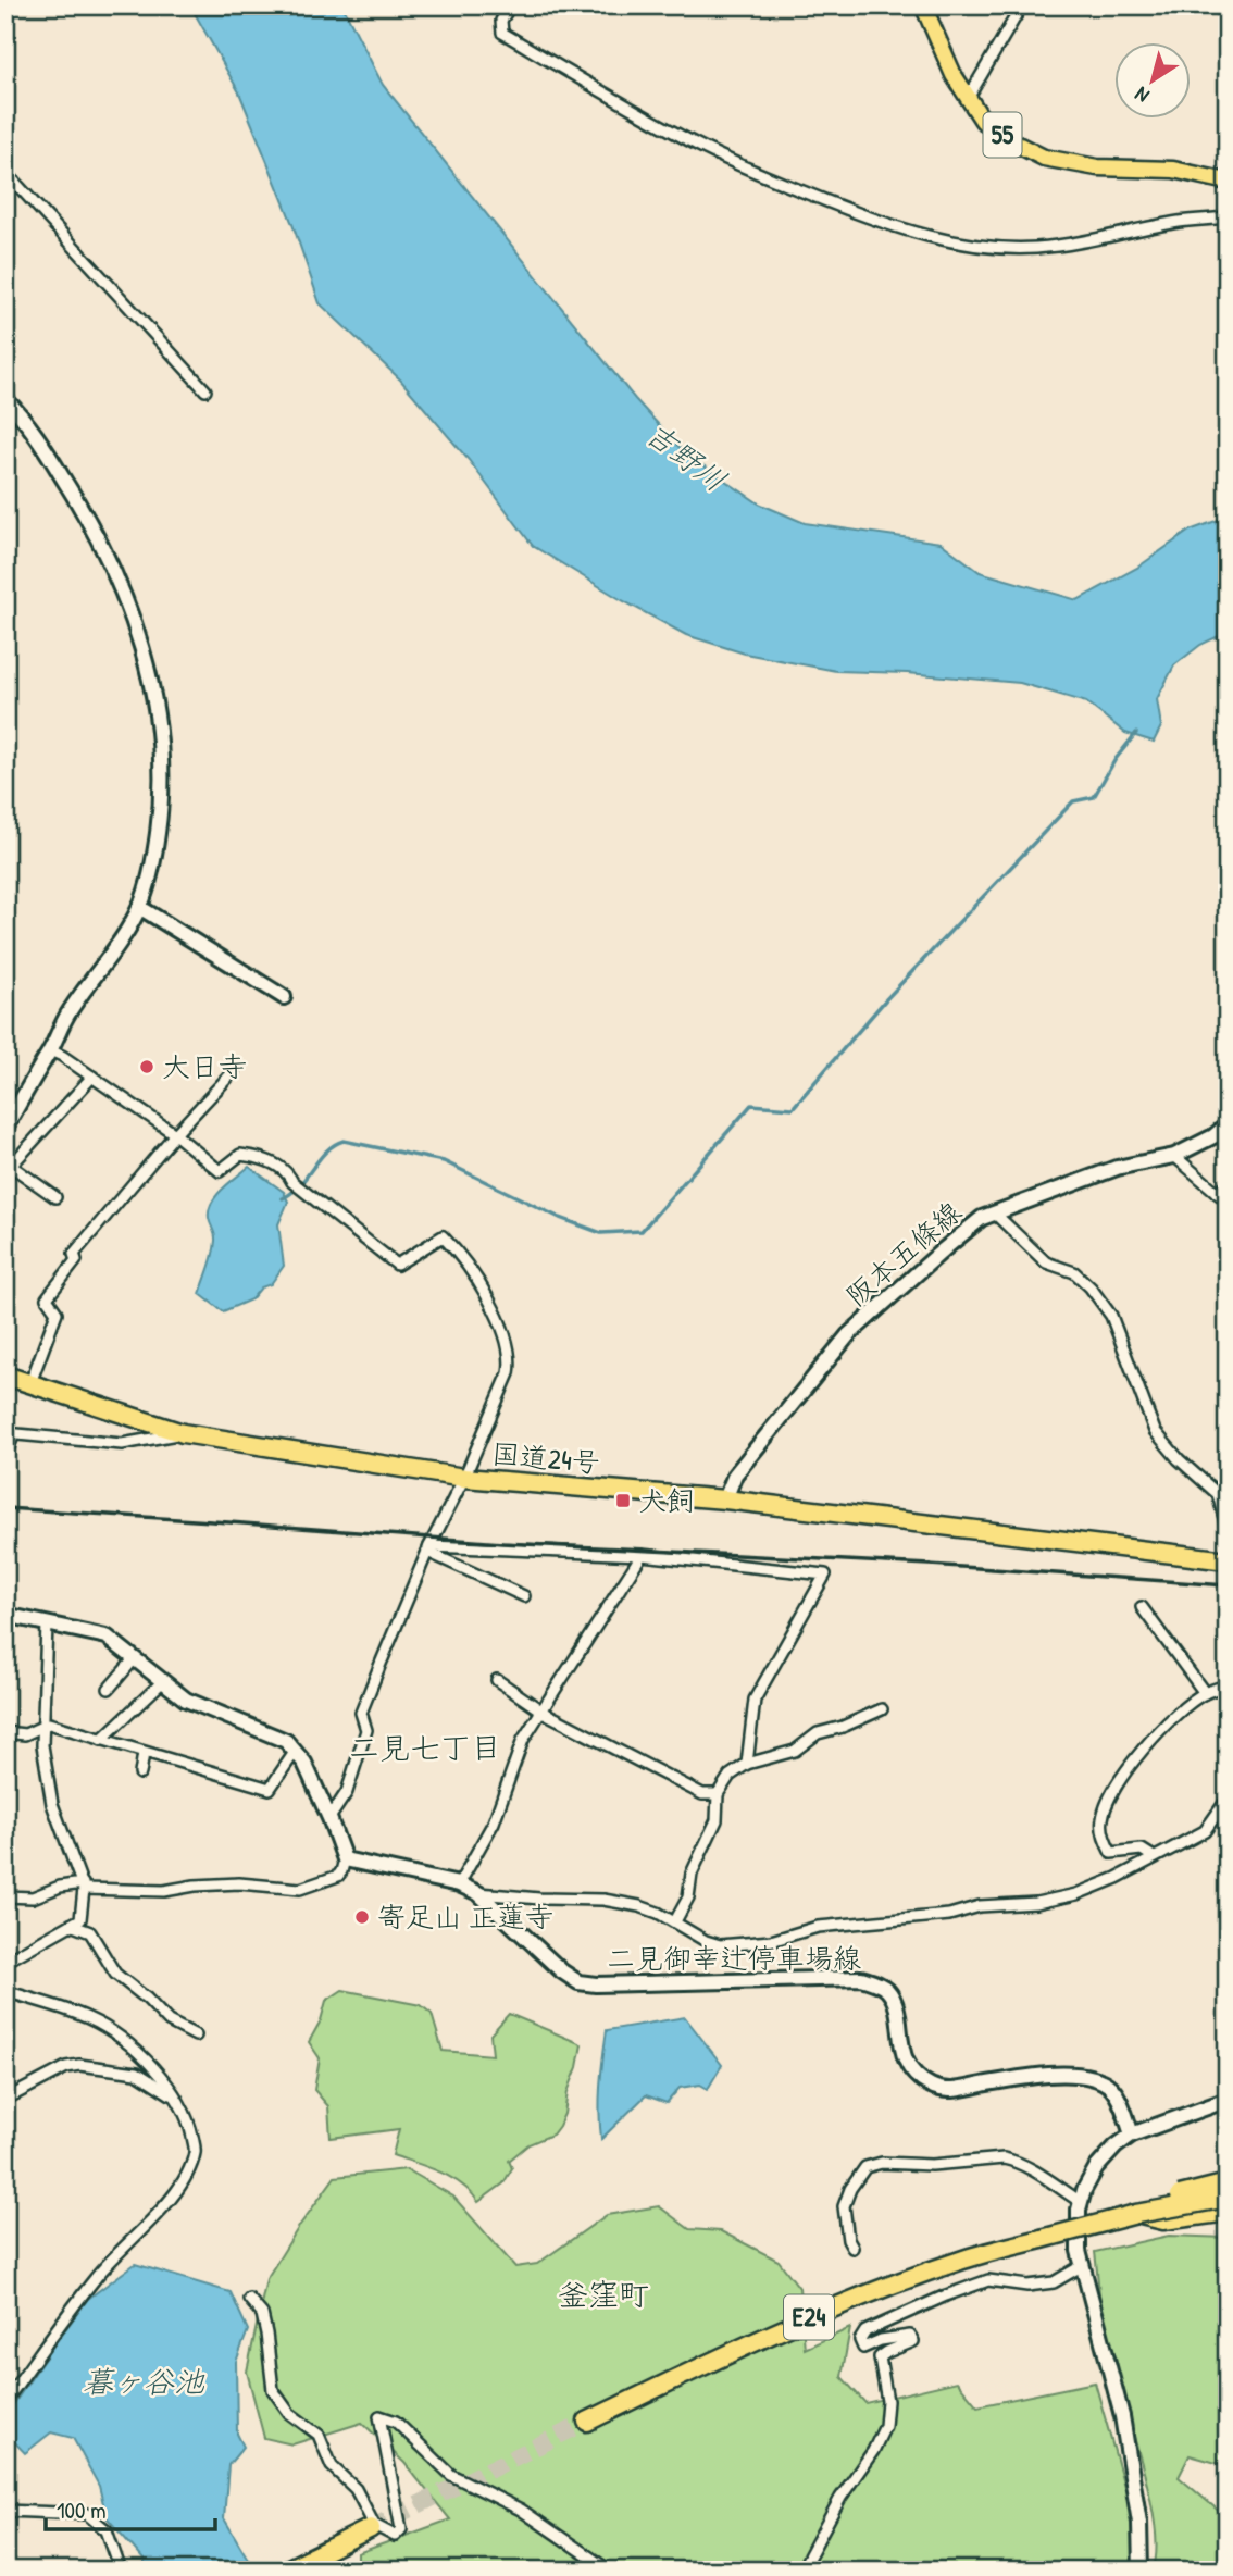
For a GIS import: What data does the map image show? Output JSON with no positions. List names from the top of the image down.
{
  "streets": {
    "highway": ["国道24号", "E24"],
    "main road": ["55", "阪本五條線", "二見御幸辻停車場線"]
  },
  "crossings": [
    ["阪本五條線", "国道24号"]
  ],
  "districts": ["二見七丁目", "釜窪町"],
  "water": ["吉野川", "暮ヶ谷池"],
  "places": {
    "other": ["大日寺", "寄足山 正蓮寺"],
    "transit": ["犬飼"]
  },
  "scale_bar": "100 m",
  "north": "bottom left"
}
